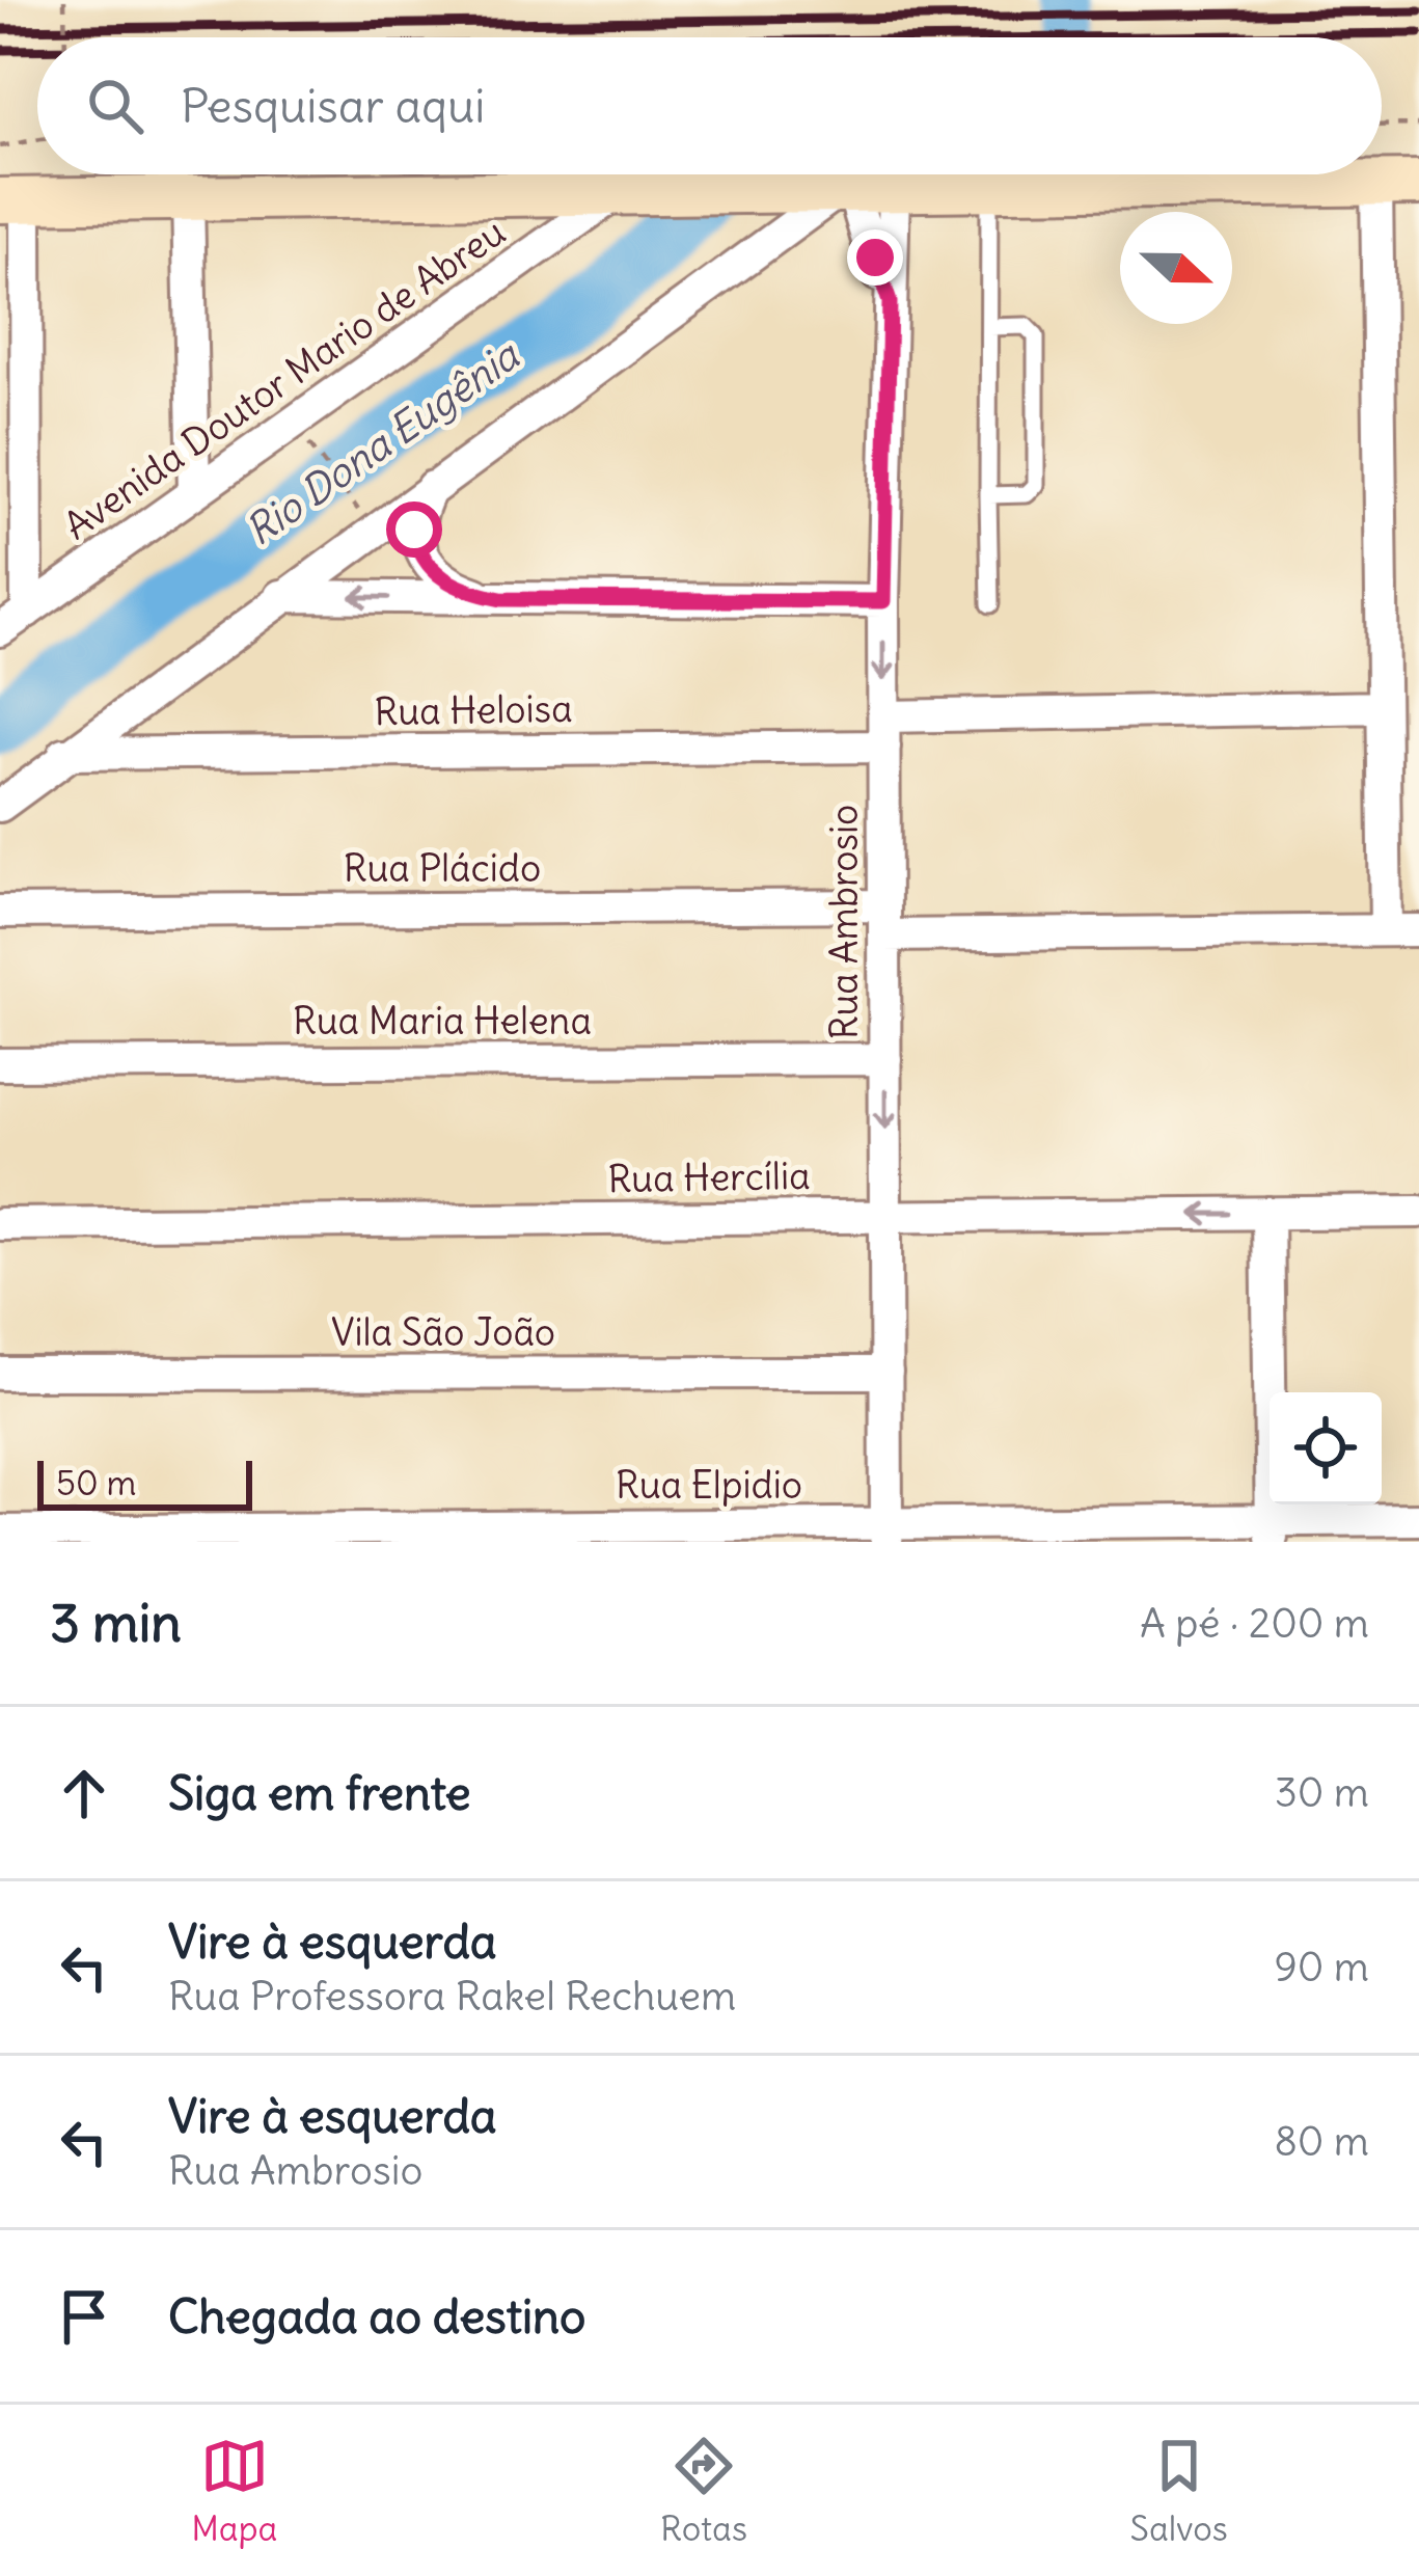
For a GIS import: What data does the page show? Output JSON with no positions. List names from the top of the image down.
{
  "streets": {
    "street": [
      "Avenida Doutor Mario de Abreu",
      "Rua Heloisa",
      "Rua Plácido",
      "Rua Ambrosio",
      "Rua Maria Helena",
      "Rua Hercília",
      "Vila São João",
      "Rua Elpidio"
    ]
  },
  "crossings": [
    ["Rua Heloisa", "Rua Ambrosio"],
    ["Rua Plácido", "Rua Ambrosio"],
    ["Rua Ambrosio", "Rua Maria Helena"],
    ["Rua Ambrosio", "Rua Hercília"],
    ["Rua Ambrosio", "Vila São João"],
    ["Rua Ambrosio", "Rua Elpidio"]
  ],
  "water": ["Rio Dona Eugênia"],
  "scale_bar": "50 m",
  "north": "right",
  "page": {
    "search": "Pesquisar aqui",
    "scale": "50 m",
    "heading": ["3 min", "A pé · 200 m"],
    "list": [
      ["Siga em frente", "30 m"],
      ["Vire à esquerda", "Rua Professora Rakel Rechuem", "90 m"],
      ["Vire à esquerda", "Rua Ambrosio", "80 m"],
      "Chegada ao destino"
    ],
    "nav": ["Mapa", "Rotas", "Salvos"]
  }
}
